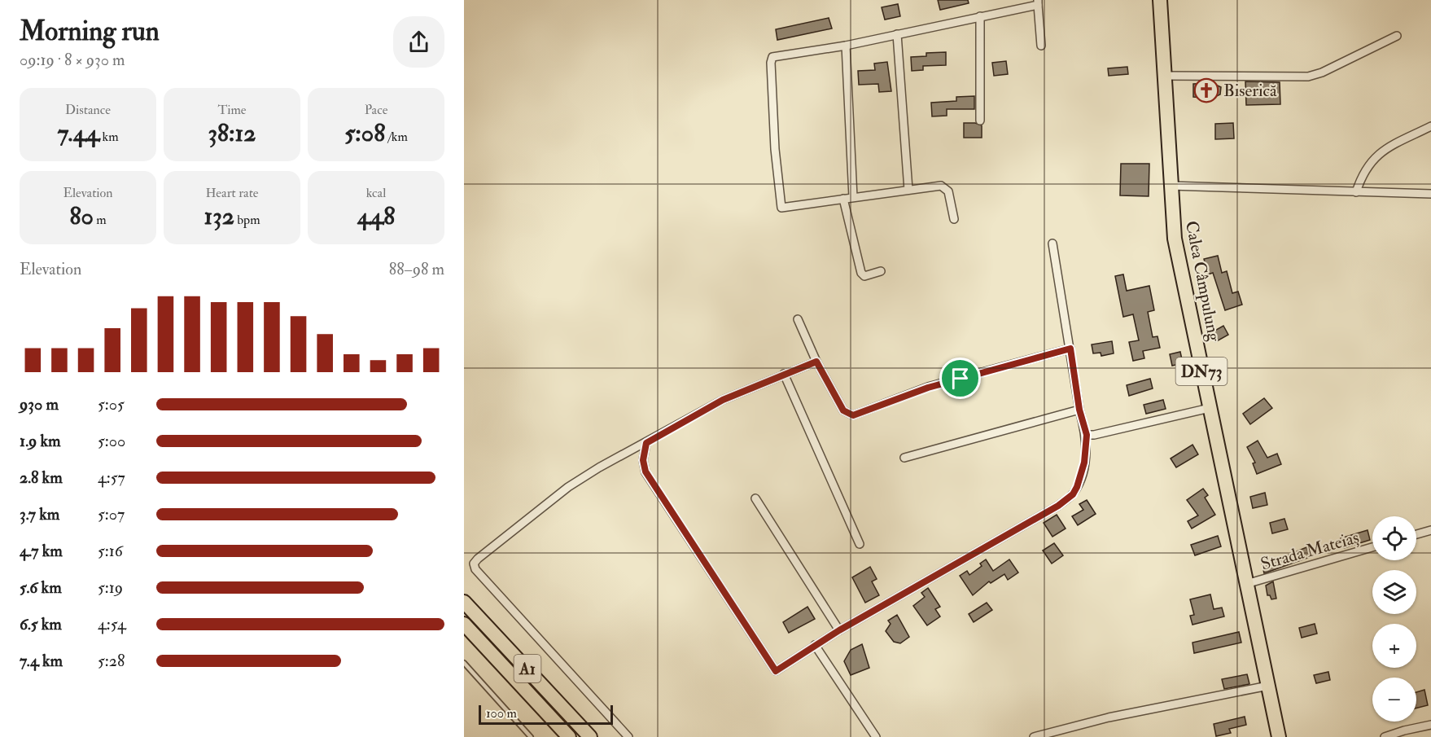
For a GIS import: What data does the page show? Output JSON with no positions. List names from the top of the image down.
{
  "streets": {
    "highway": ["Calea Câmpulung", "DN73", "A1"],
    "street": ["Strada Mateiaș"]
  },
  "crossings": [
    ["Calea Câmpulung", "Strada Mateiaș"]
  ],
  "places": {
    "church": ["Biserică"]
  },
  "scale_bar": "100 m",
  "page": {
    "heading": ["Morning run", "09:19 · 8 × 930 m"],
    "stats": [
      ["Distance", "7.44 km"],
      ["Time", "38:12"],
      ["Pace", "5:08 /km"],
      ["Elevation", "80 m"],
      ["Heart rate", "132 bpm"],
      ["kcal", "448"]
    ],
    "chart": ["Elevation", "88–98 m"],
    "list": [
      {
        "name": "930 m",
        "note": "5:05"
      },
      {
        "name": "1.9 km",
        "note": "5:00"
      },
      {
        "name": "2.8 km",
        "note": "4:57"
      },
      {
        "name": "3.7 km",
        "note": "5:07"
      },
      {
        "name": "4.7 km",
        "note": "5:16"
      },
      {
        "name": "5.6 km",
        "note": "5:19"
      },
      {
        "name": "6.5 km",
        "note": "4:54"
      },
      {
        "name": "7.4 km",
        "note": "5:28"
      }
    ],
    "map_buttons": ["+", "−"],
    "scale": "100 m"
  }
}
